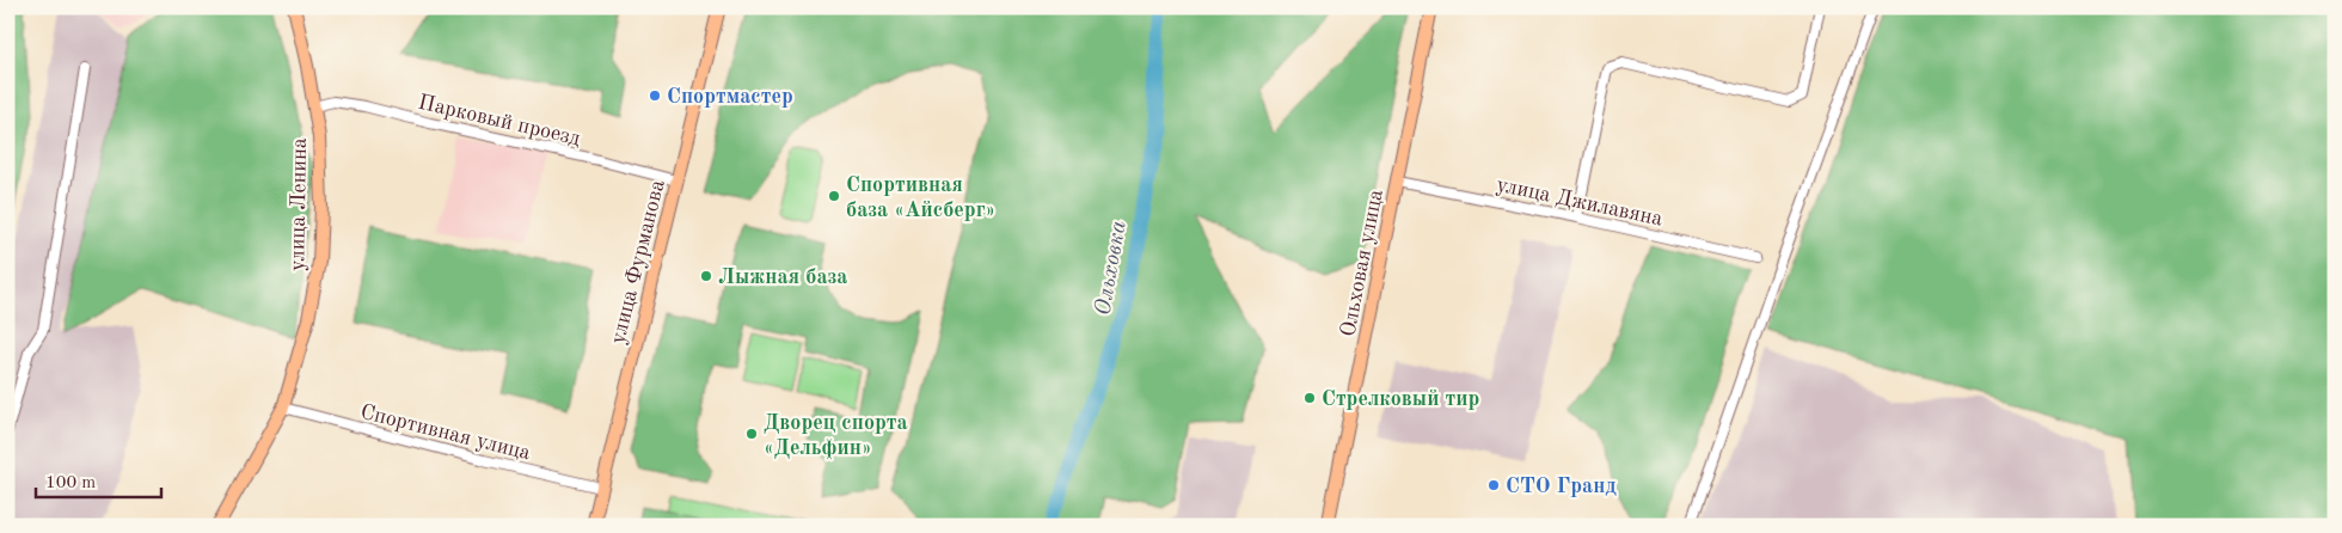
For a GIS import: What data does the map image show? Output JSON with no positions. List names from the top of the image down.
{
  "streets": {
    "main road": ["улица Ленина", "улица Фурманова", "Ольховая улица"],
    "street": ["Парковый проезд", "улица Джилавяна", "Спортивная улица"]
  },
  "crossings": [
    ["Парковый проезд", "улица Ленина"],
    ["Парковый проезд", "улица Фурманова"],
    ["улица Джилавяна", "Ольховая улица"],
    ["улица Ленина", "Спортивная улица"],
    ["улица Фурманова", "Спортивная улица"]
  ],
  "water": ["Ольховка"],
  "places": [
    "Спортмастер",
    "Спортивная база «Айсберг»",
    "Лыжная база",
    "Стрелковый тир",
    "Дворец спорта «Дельфин»",
    "СТО Гранд"
  ],
  "scale_bar": "100 m"
}
